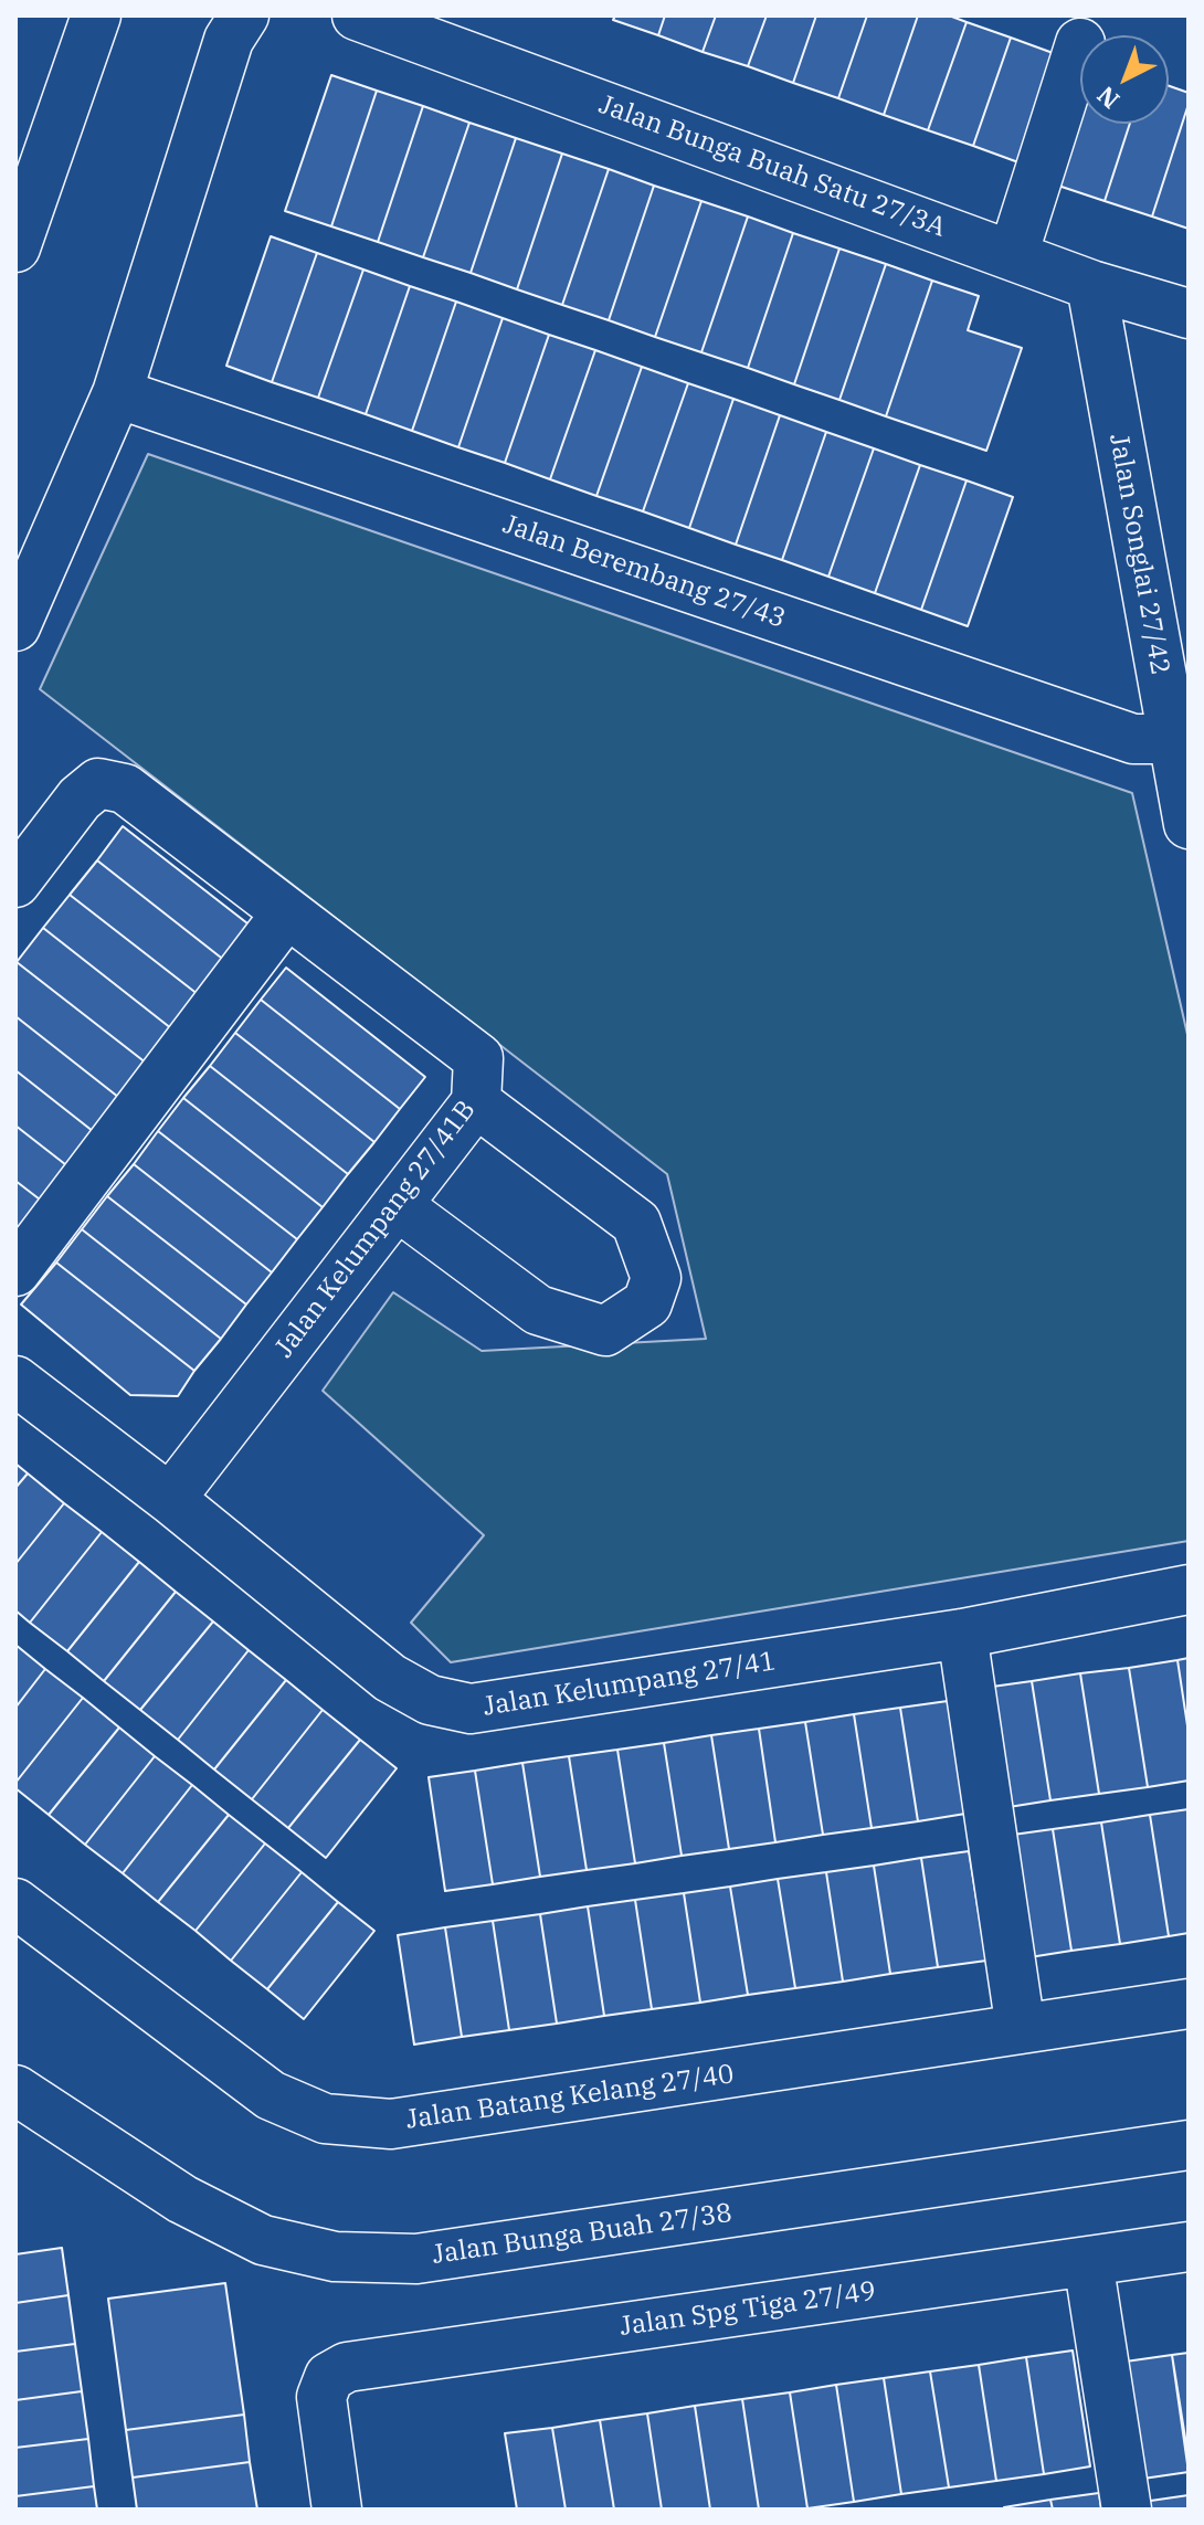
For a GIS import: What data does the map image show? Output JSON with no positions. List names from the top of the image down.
{
  "streets": {
    "street": [
      "Jalan Bunga Buah Satu 27/3A",
      "Jalan Songlai 27/42",
      "Jalan Berembang 27/43",
      "Jalan Kelumpang 27/41B",
      "Jalan Kelumpang 27/41",
      "Jalan Batang Kelang 27/40",
      "Jalan Bunga Buah 27/38",
      "Jalan Spg Tiga 27/49"
    ]
  },
  "crossings": [
    ["Jalan Bunga Buah Satu 27/3A", "Jalan Songlai 27/42"],
    ["Jalan Songlai 27/42", "Jalan Berembang 27/43"],
    ["Jalan Kelumpang 27/41B", "Jalan Kelumpang 27/41"]
  ],
  "north": "bottom left"
}
